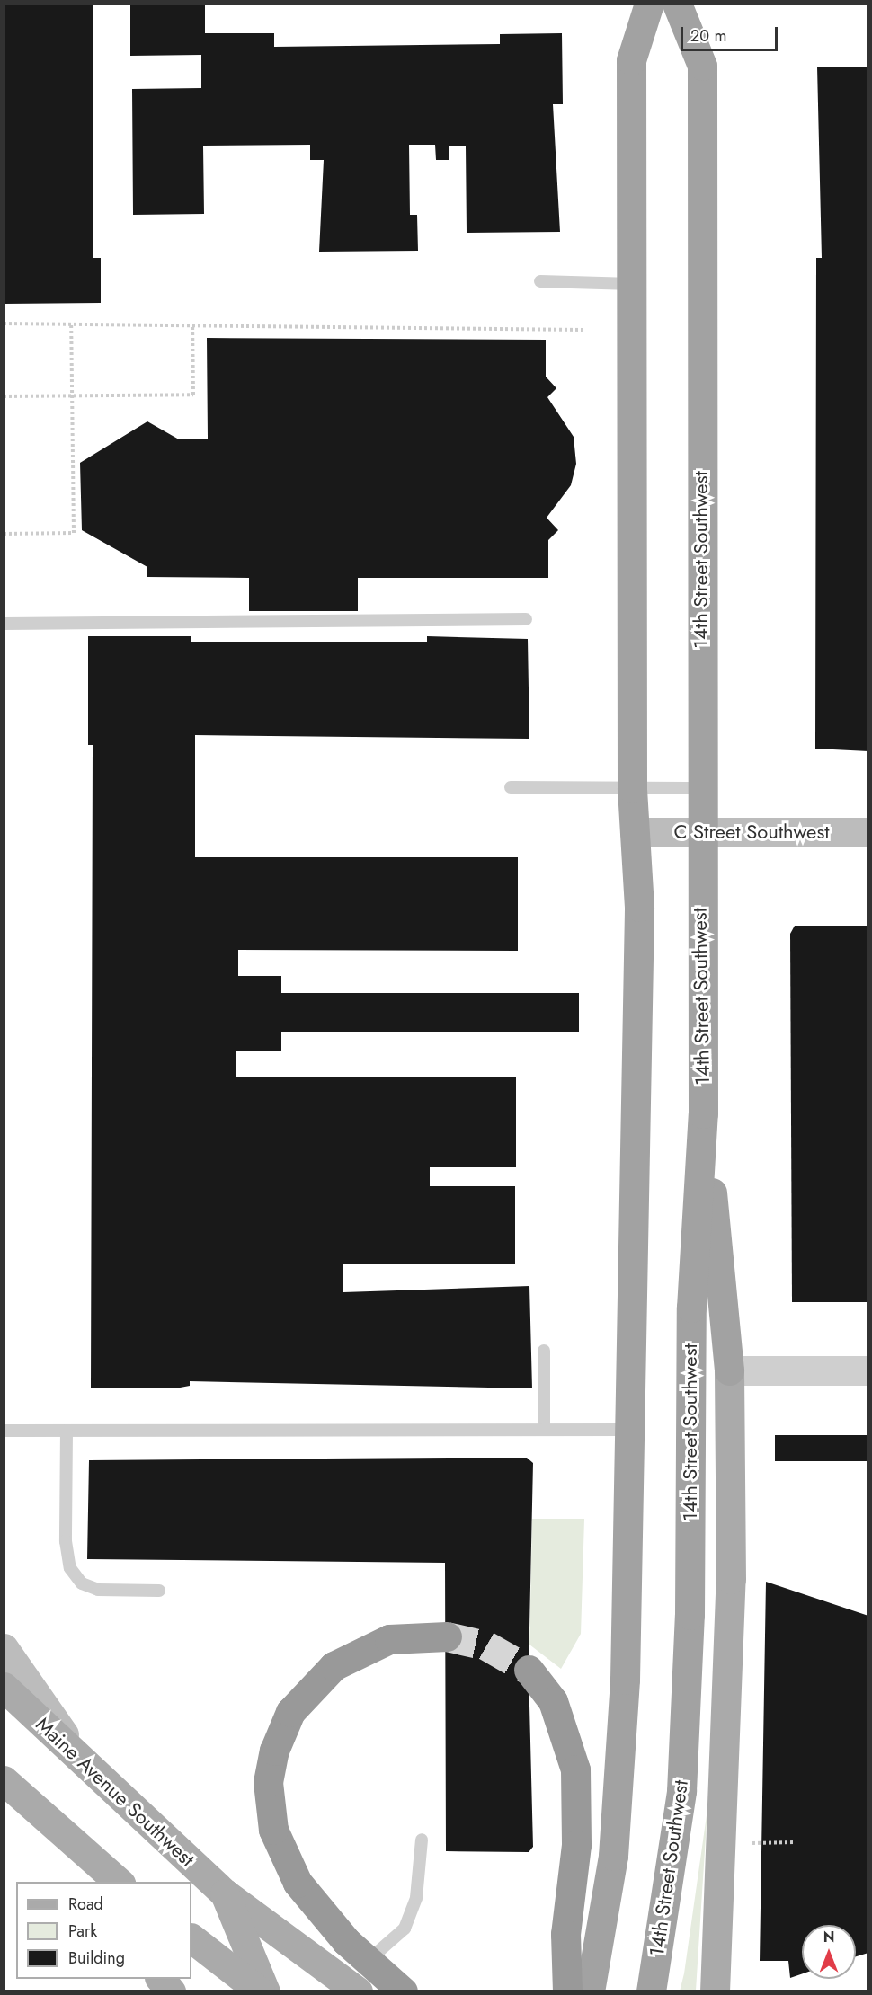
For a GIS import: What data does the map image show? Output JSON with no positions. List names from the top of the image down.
{
  "streets": {
    "highway": ["14th Street Southwest"],
    "main road": ["C Street Southwest", "Maine Avenue Southwest"]
  },
  "crossings": [
    ["14th Street Southwest", "C Street Southwest"]
  ],
  "legend": ["Road", "Park", "Building"],
  "scale_bar": "20 m",
  "north": "top"
}
